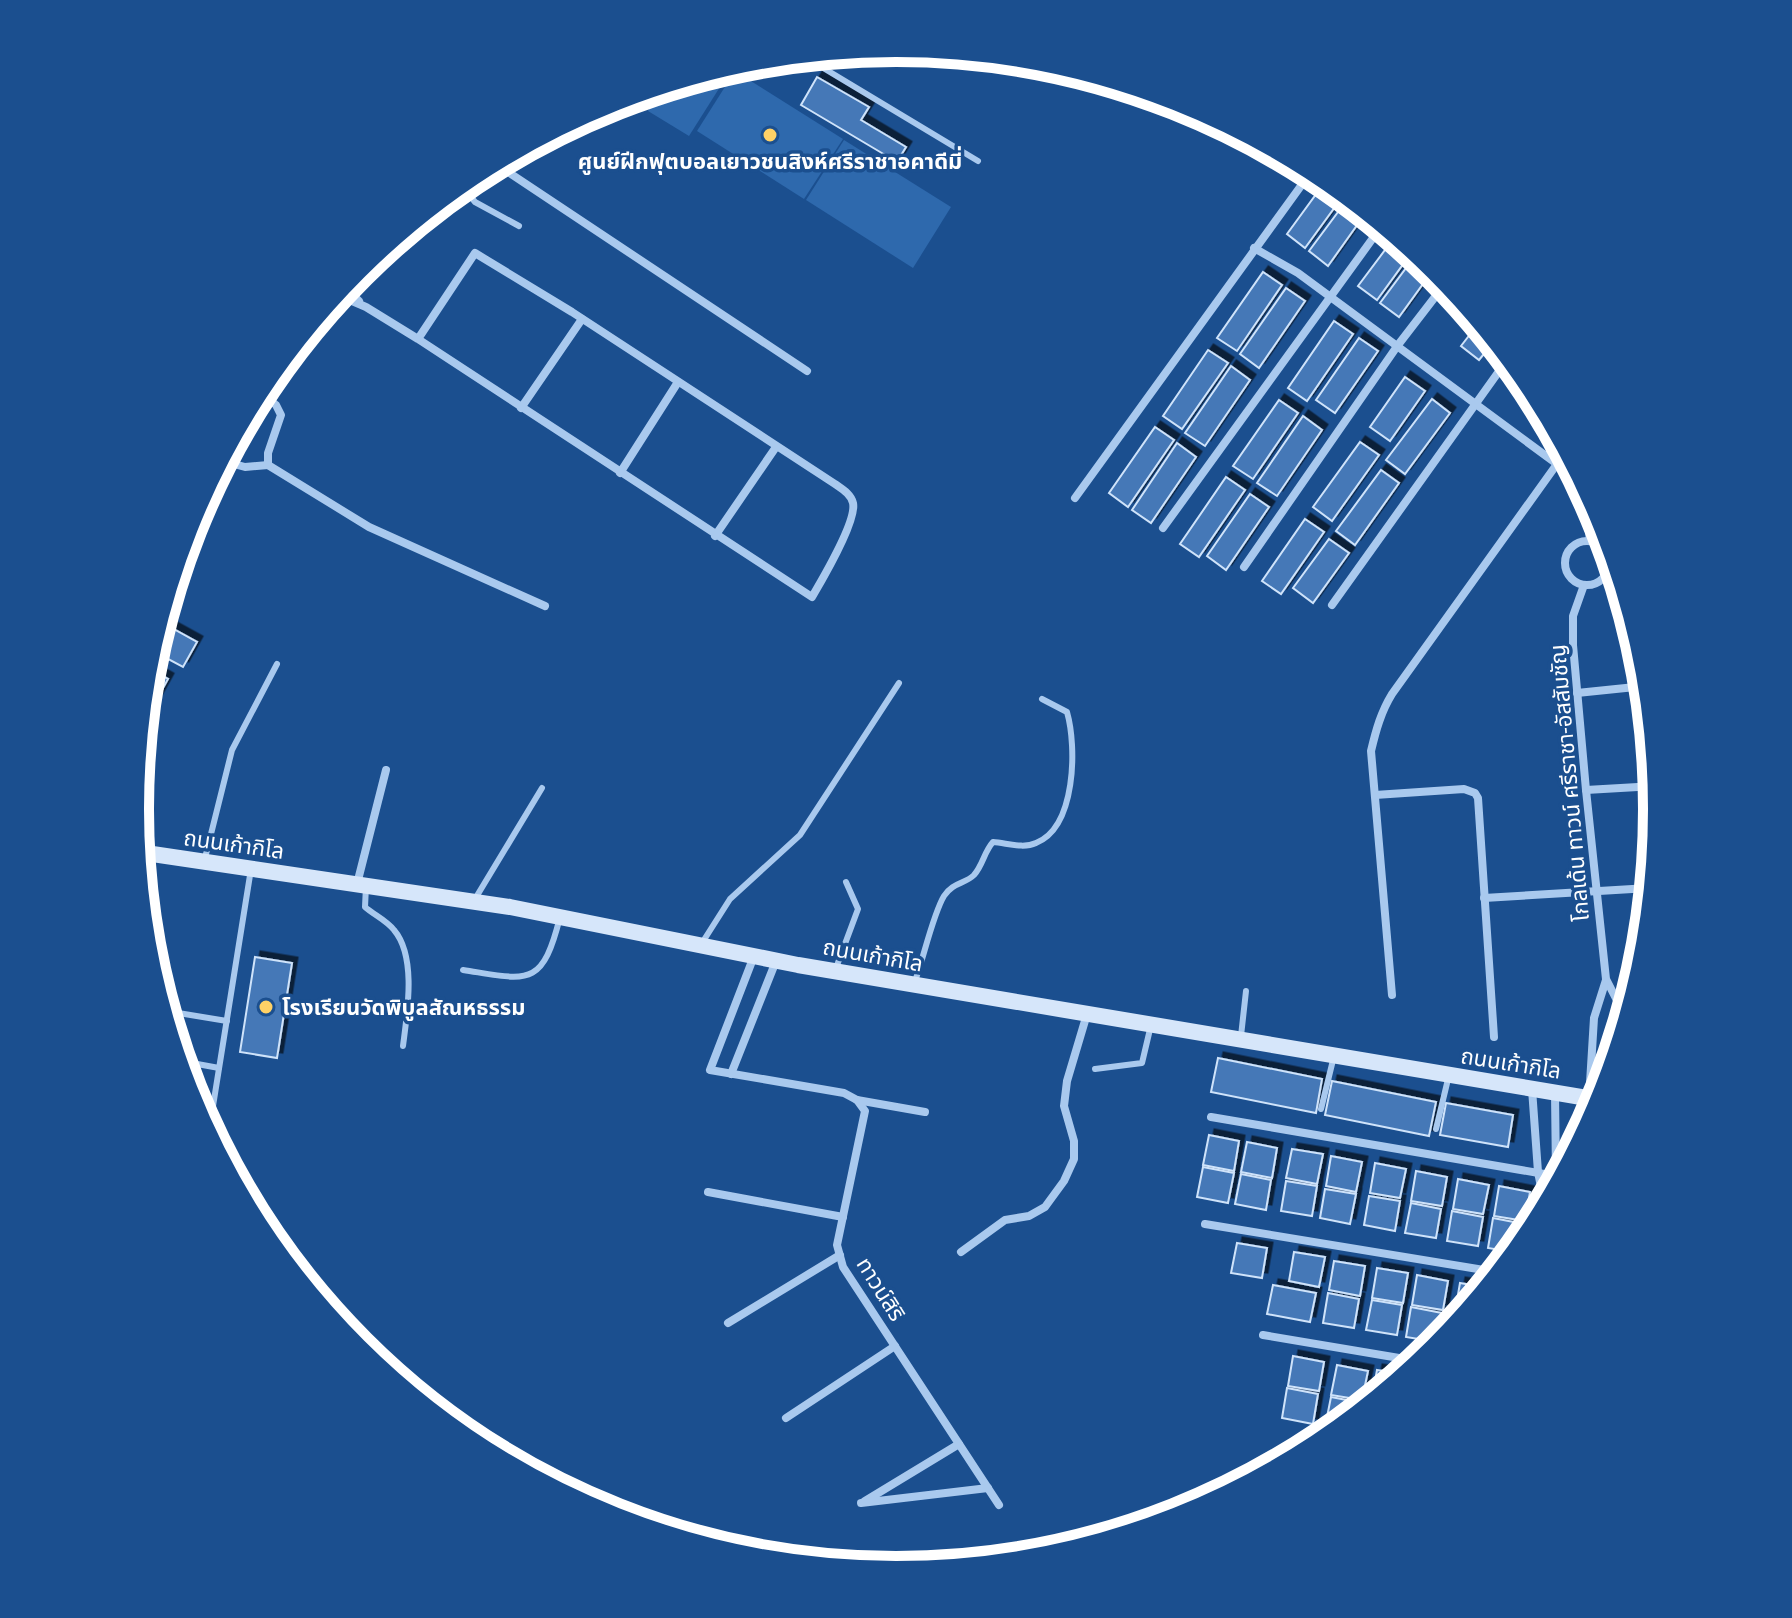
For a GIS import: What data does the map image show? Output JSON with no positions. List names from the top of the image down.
{
  "streets": {
    "main road": ["ถนนเก้ากิโล"],
    "street": ["โกลเด้น ทาวน์ ศรีราชา-อัสสัมชัญ", "ทาวน์สิริ"]
  },
  "places": ["ศูนย์ฝีกฟุตบอลเยาวชนสิงห์ศรีราชาอคาดีมี่", "โรงเรียนวัดพิบูลสัณหธรรม"]
}
